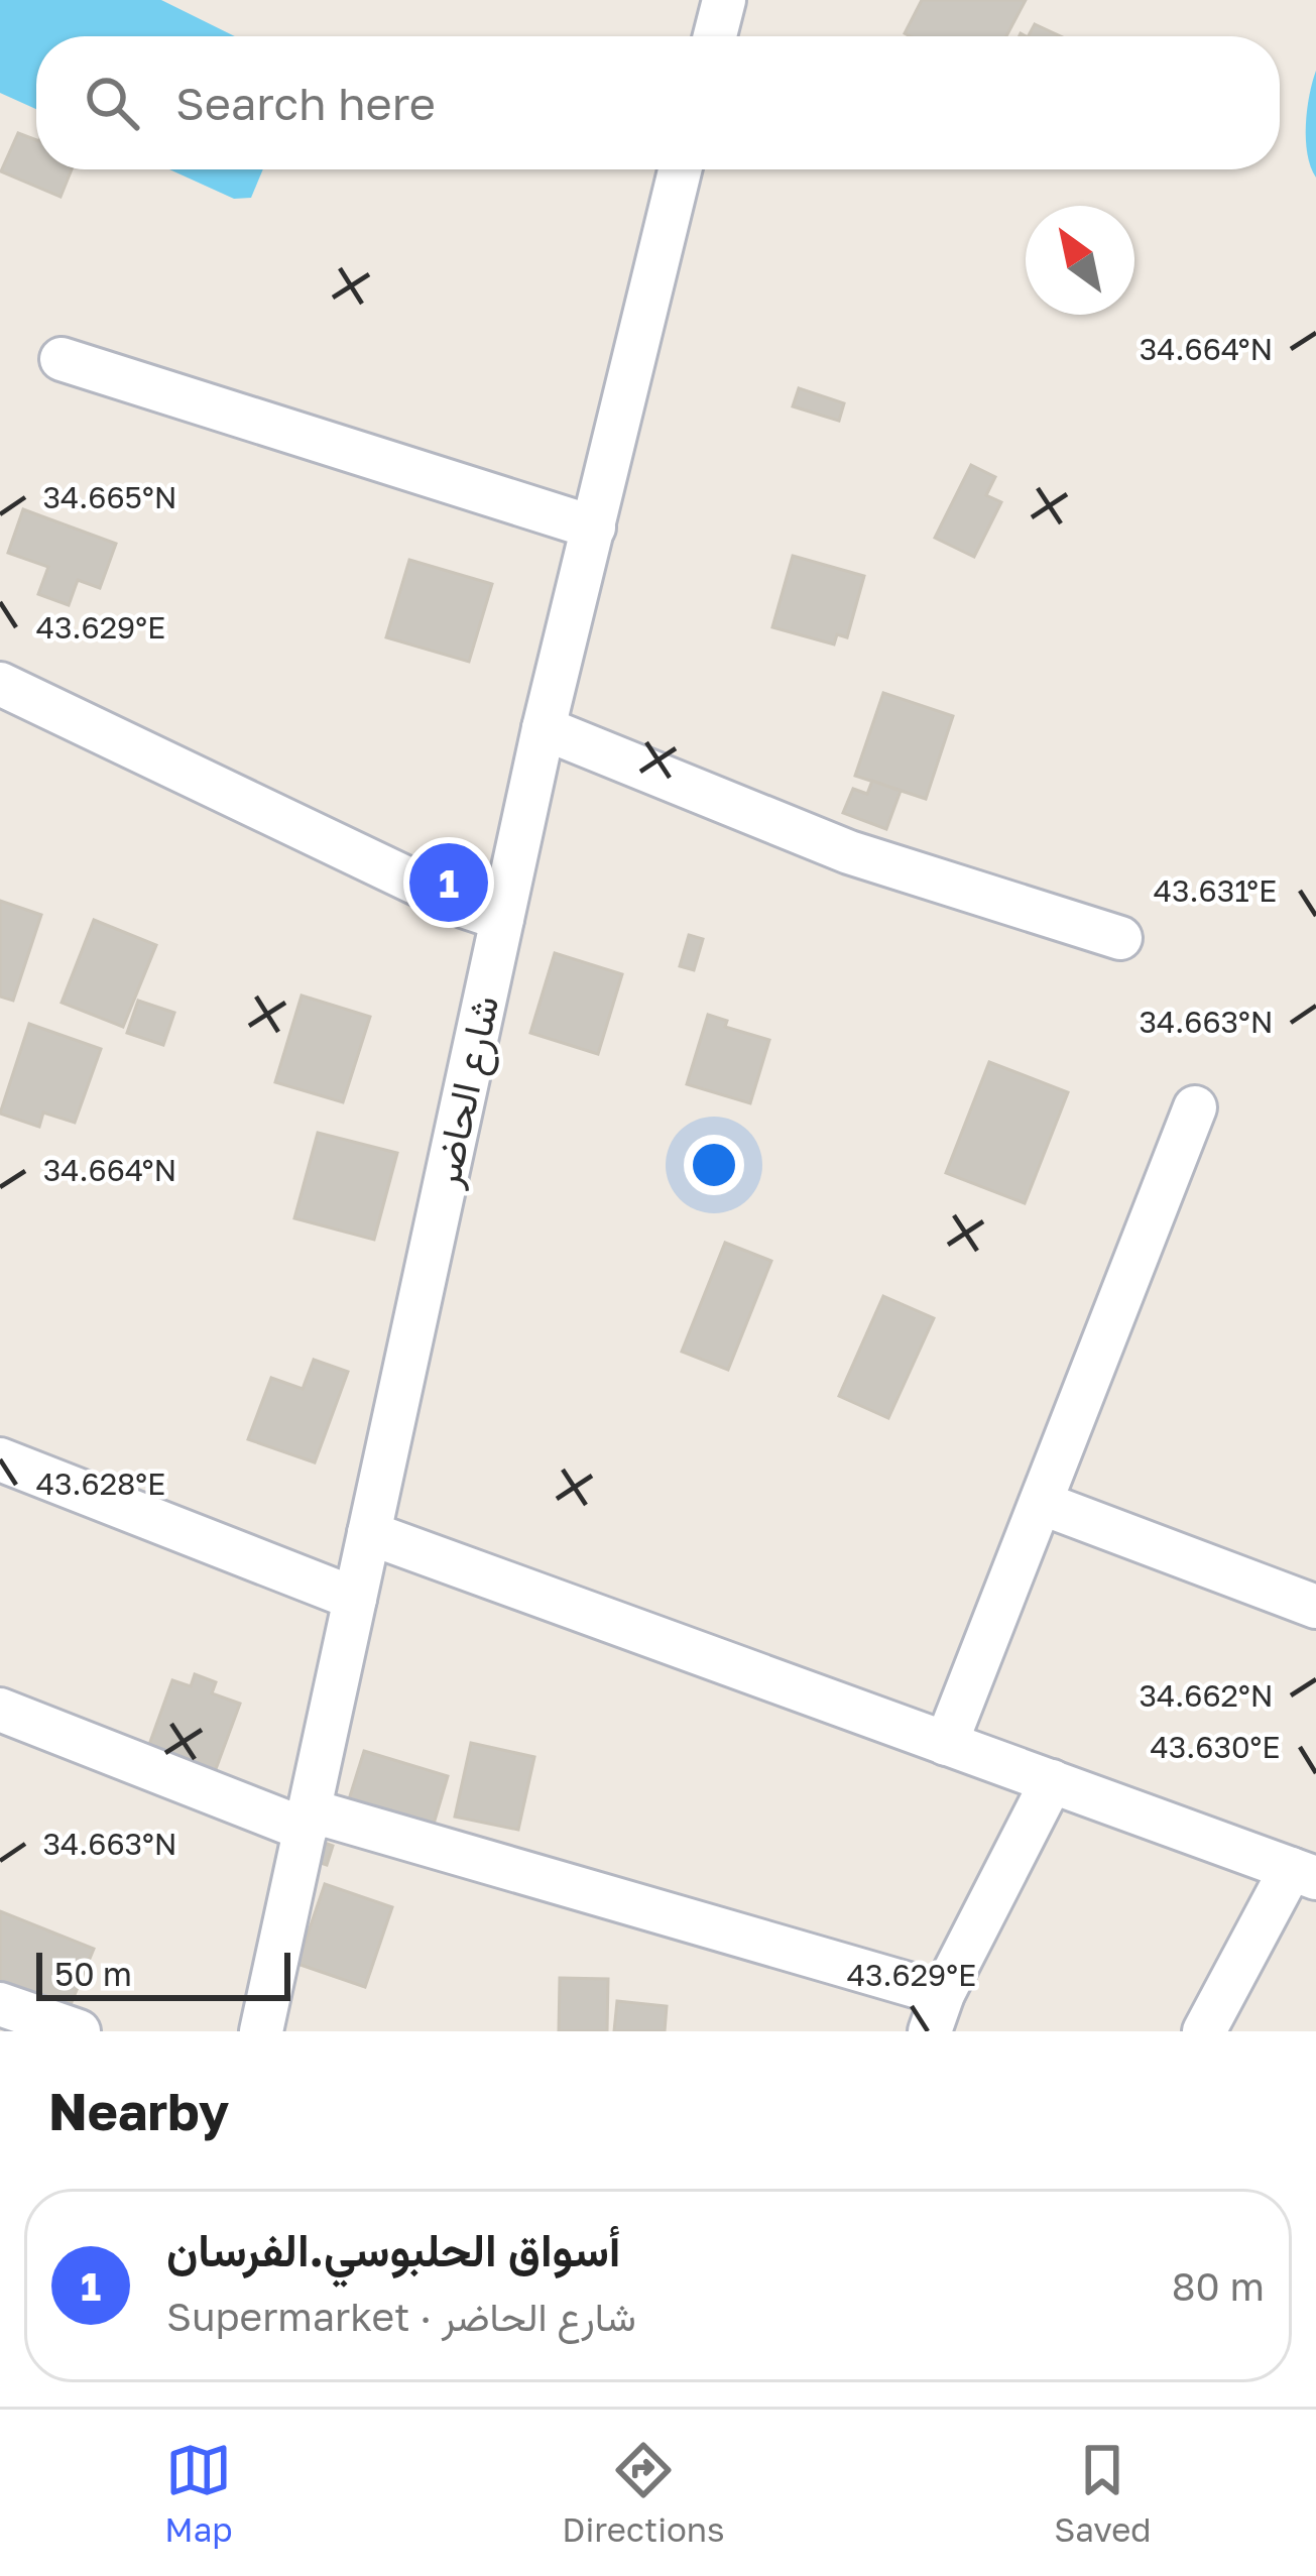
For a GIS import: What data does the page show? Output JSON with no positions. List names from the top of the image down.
{
  "streets": {
    "street": ["شارع الحاضر"]
  },
  "scale_bar": "50 m",
  "north": "top left",
  "page": {
    "search": "Search here",
    "pins": "1",
    "scale": "50 m",
    "heading": "Nearby",
    "list": [
      {
        "mark": "1",
        "name": "أسواق الحلبوسي.الفرسان",
        "note": "Supermarket · شارع الحاضر",
        "value": "80 m"
      }
    ],
    "nav": ["Map", "Directions", "Saved"]
  },
  "coordinates": [
    "34.664°N",
    "34.665°N",
    "43.629°E",
    "43.631°E",
    "34.663°N",
    "43.628°E",
    "34.662°N",
    "43.630°E"
  ]
}
